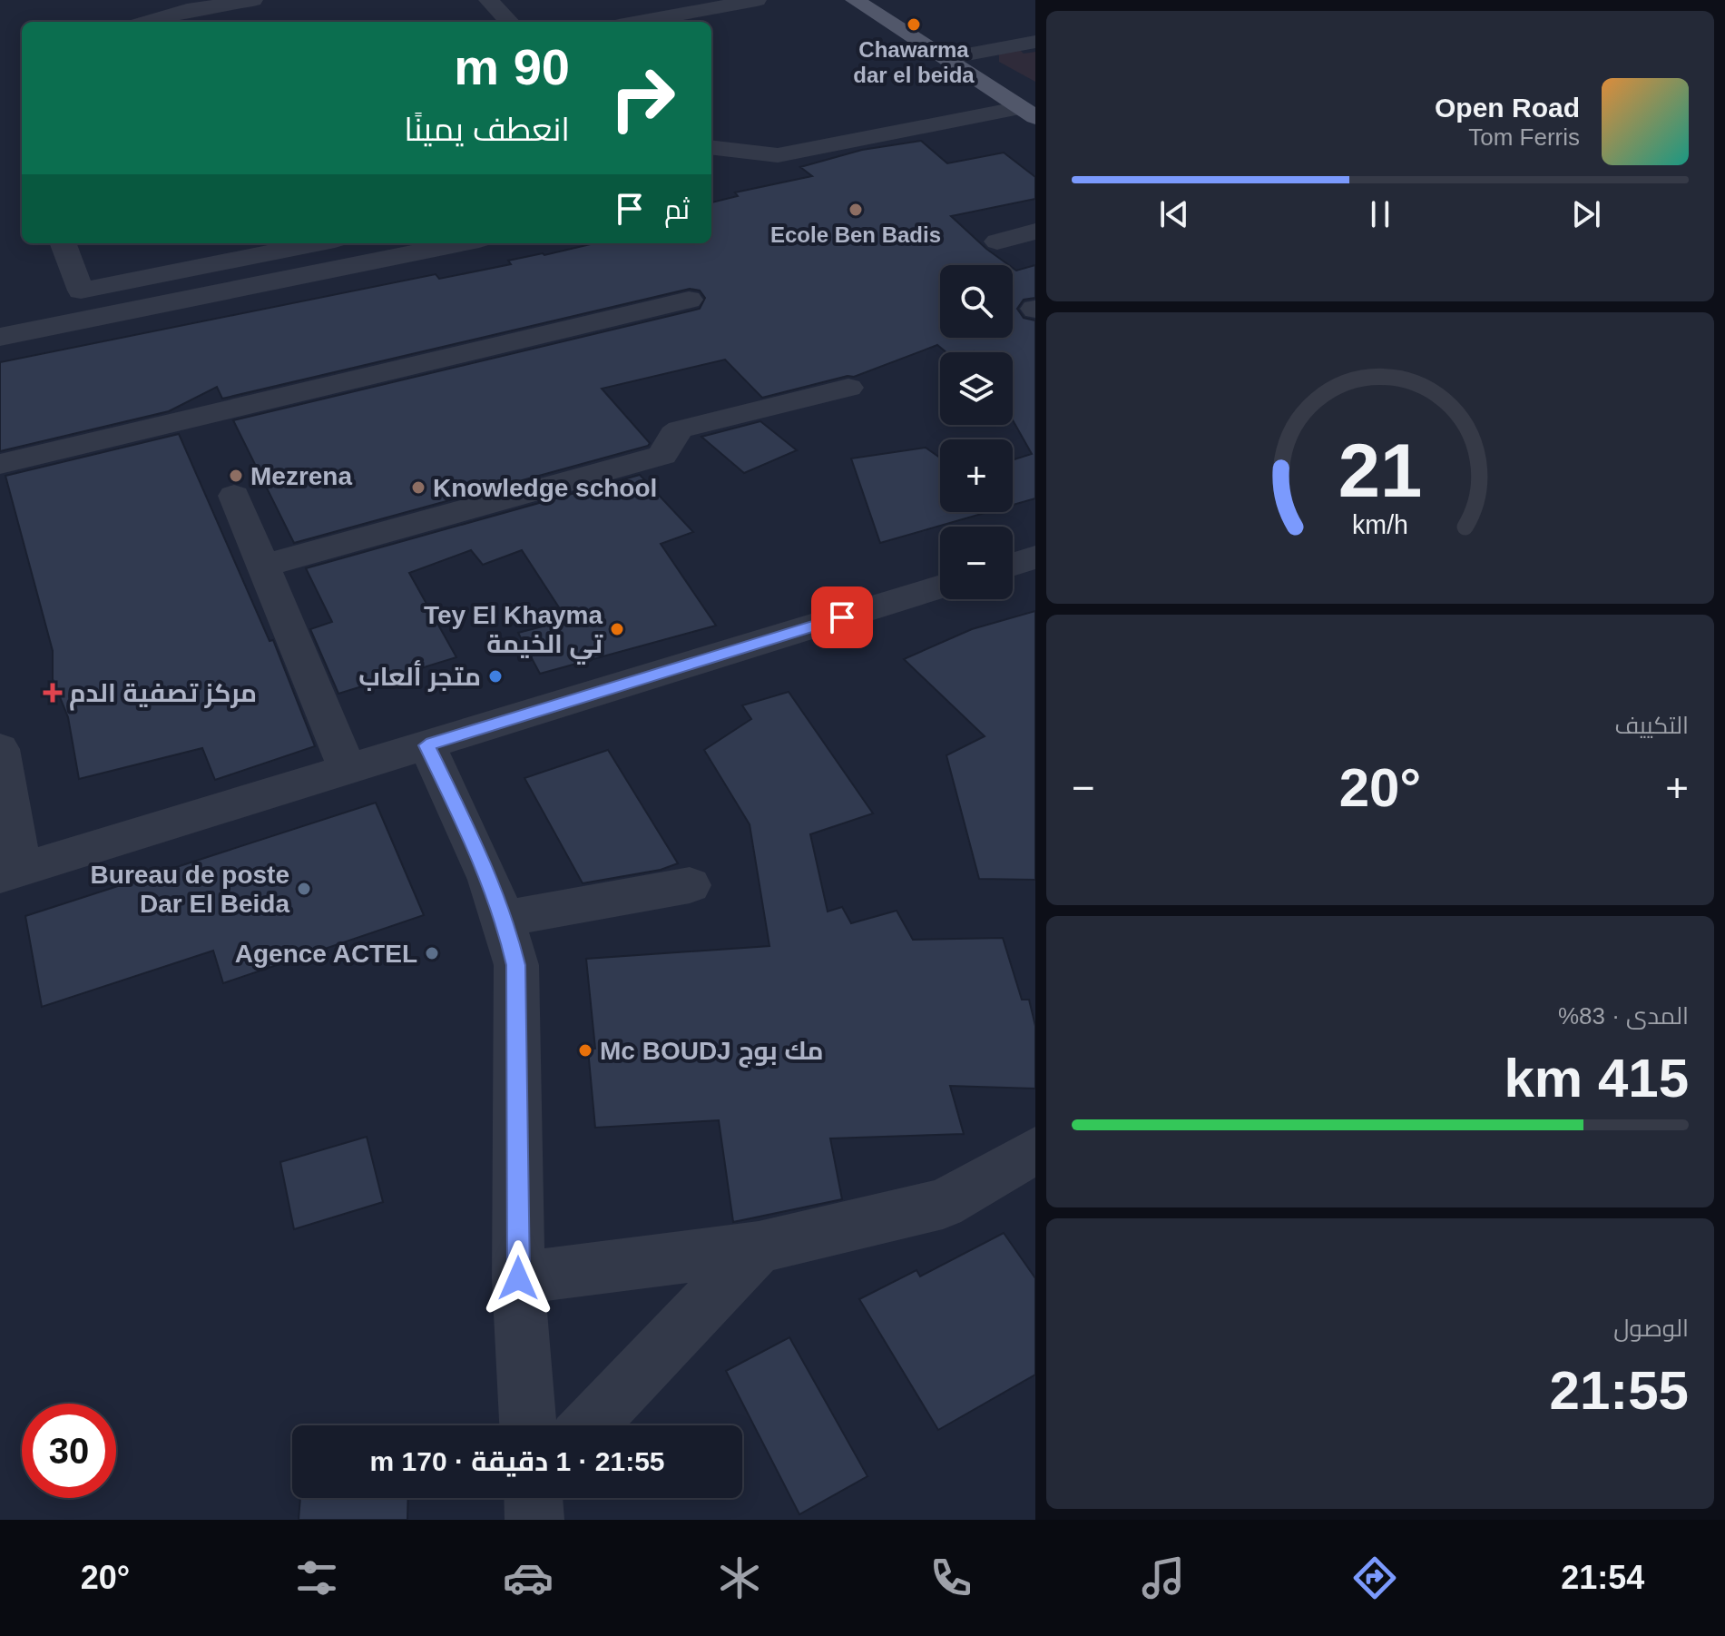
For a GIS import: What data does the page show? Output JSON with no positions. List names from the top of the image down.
{
  "places": {
    "other": [
      "Chawarma dar el beida",
      "Ecole Ben Badis",
      "Mezrena",
      "Knowledge school",
      "Tey El Khayma تي الخيمة",
      "متجر ألعاب",
      "Bureau de poste Dar El Beida",
      "Agence ACTEL",
      "Mc BOUDJ مك بوج"
    ],
    "health": ["مركز تصفية الدم"]
  },
  "page": {
    "turn": ["90 m", "انعطف يمينًا"],
    "song": ["Open Road", "Tom Ferris"],
    "then": "ثم",
    "map_buttons": ["+", "−"],
    "tile": [
      "التكييف",
      ["المدى · 83%", "415 km"],
      ["الوصول", "21:55"]
    ],
    "heat": ["−", "20°", "+"],
    "limit": "30",
    "trip": "21:55 · 1 دقيقة · 170 m",
    "tabs": ["21:54", "20°"],
    "gauge": ["21", "km/h"]
  }
}
